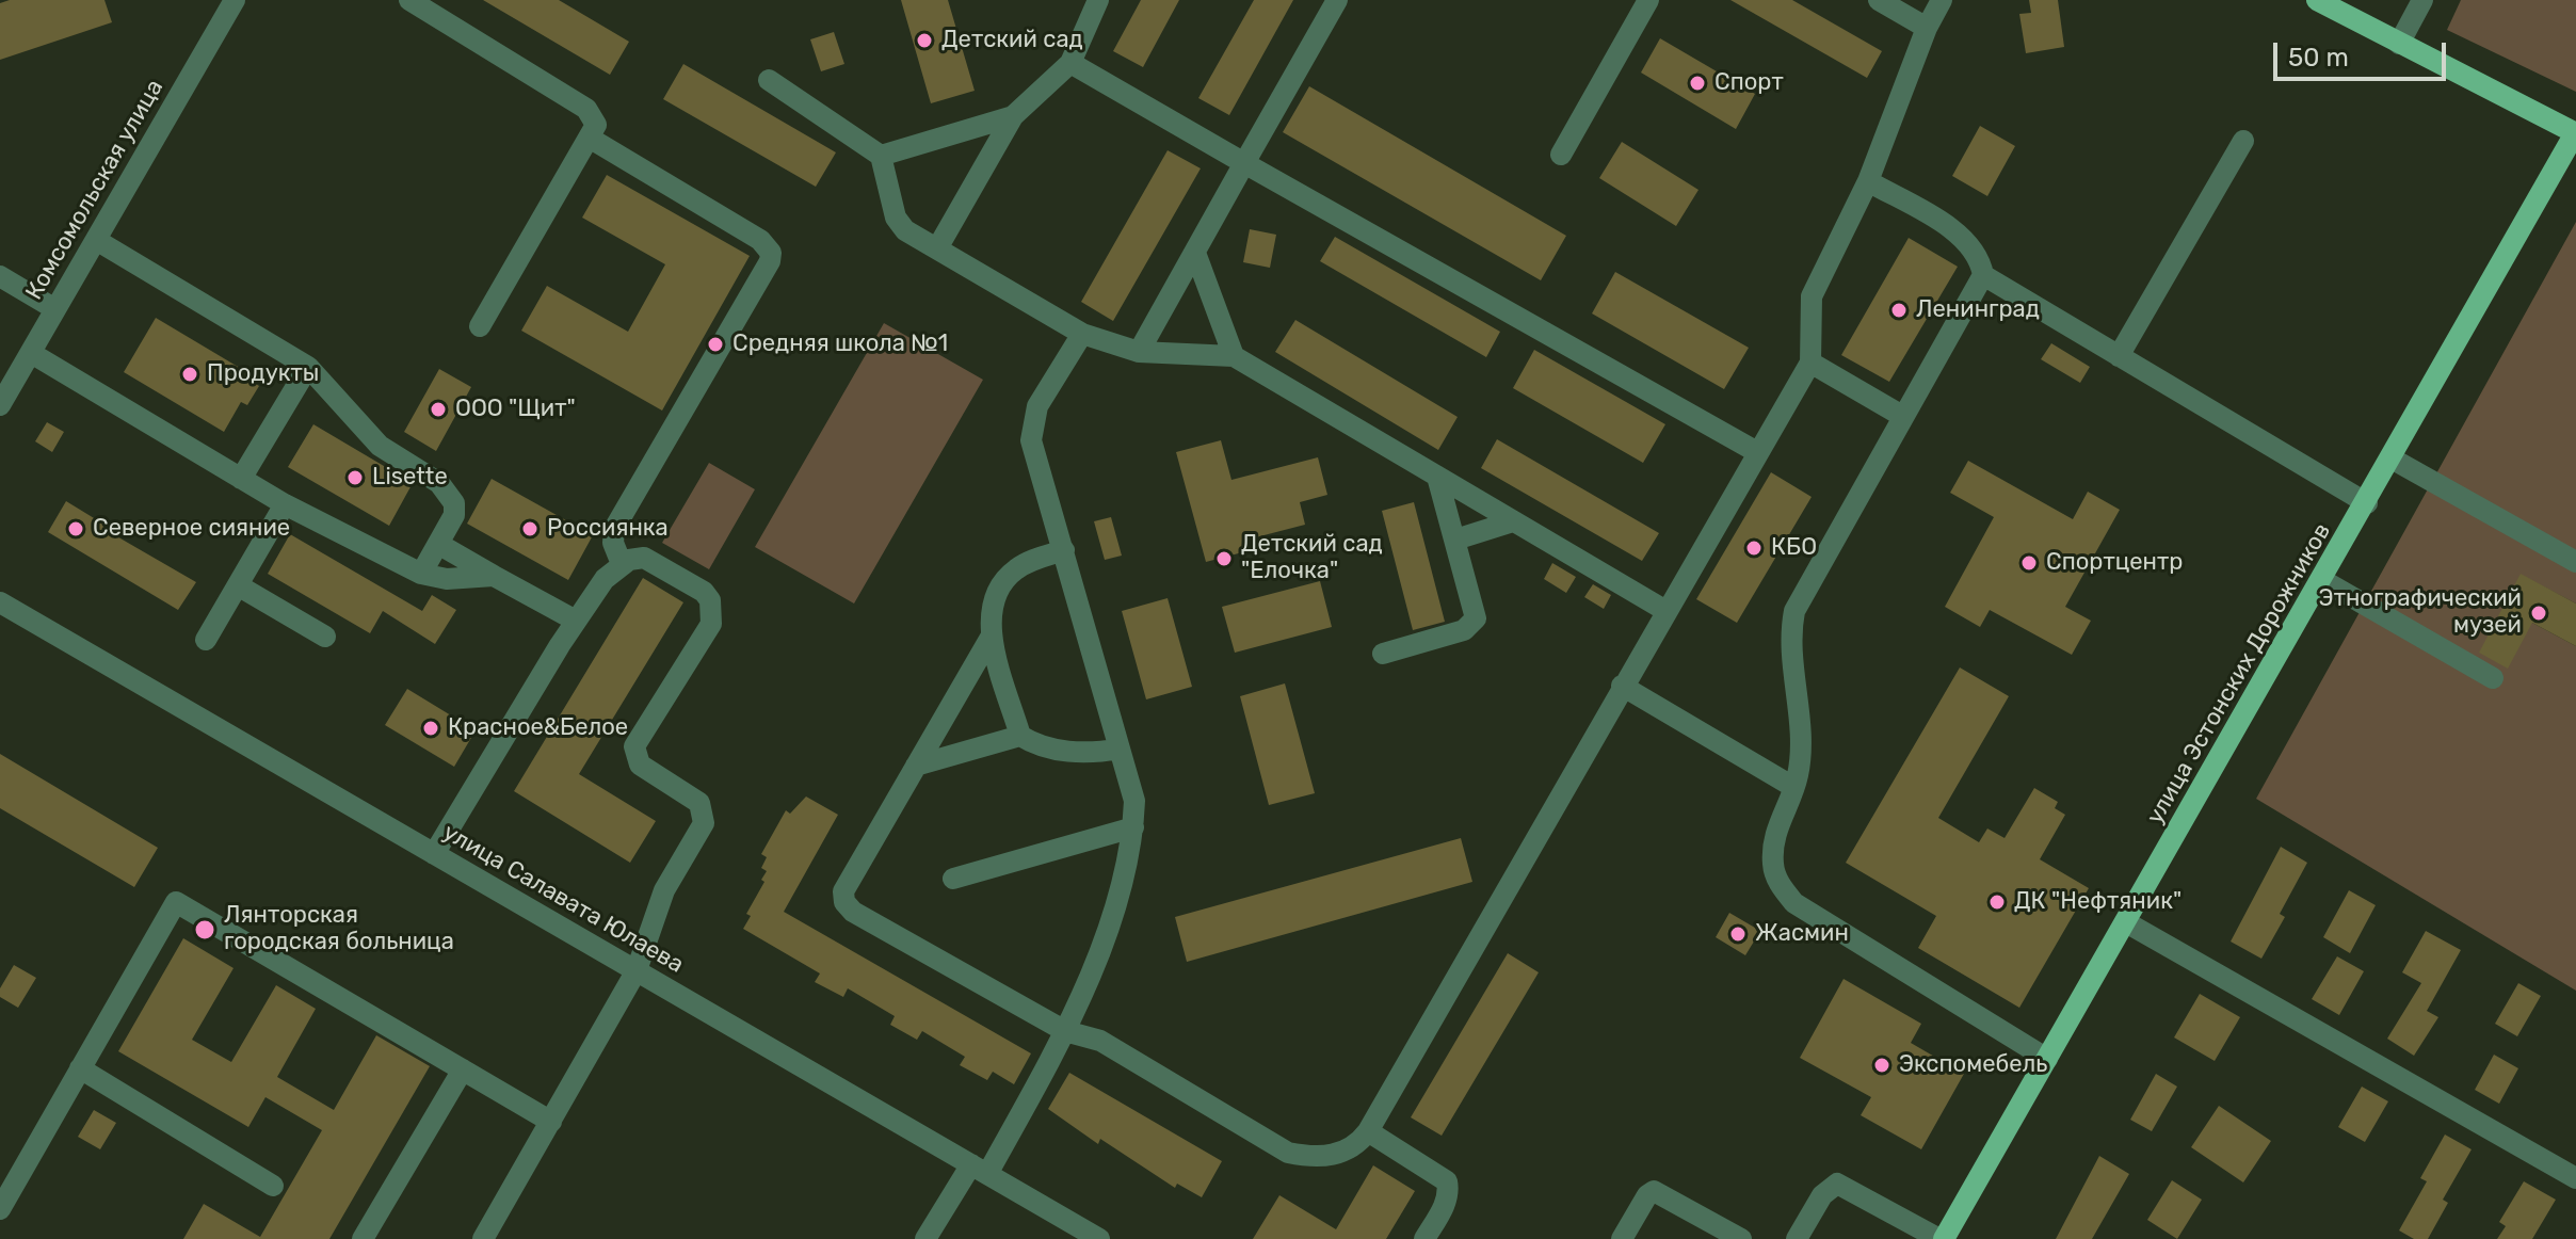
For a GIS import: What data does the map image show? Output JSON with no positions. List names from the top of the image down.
{
  "streets": {
    "main road": ["улица Эстонских Дорожников"],
    "street": ["Комсомольская улица", "улица Салавата Юлаева"]
  },
  "places": [
    "Детский сад",
    "Спорт",
    "Ленинград",
    "Средняя школа №1",
    "Продукты",
    "ООО \"Щит\"",
    "Lisette",
    "Северное сияние",
    "Россиянка",
    "КБО",
    "Детский сад \"Елочка\"",
    "Спортцентр",
    "Этнографический музей",
    "Красное&Белое",
    "ДК \"Нефтяник\"",
    "Лянторская городская больница",
    "Жасмин",
    "Экспомебель"
  ],
  "scale_bar": "50 m"
}
